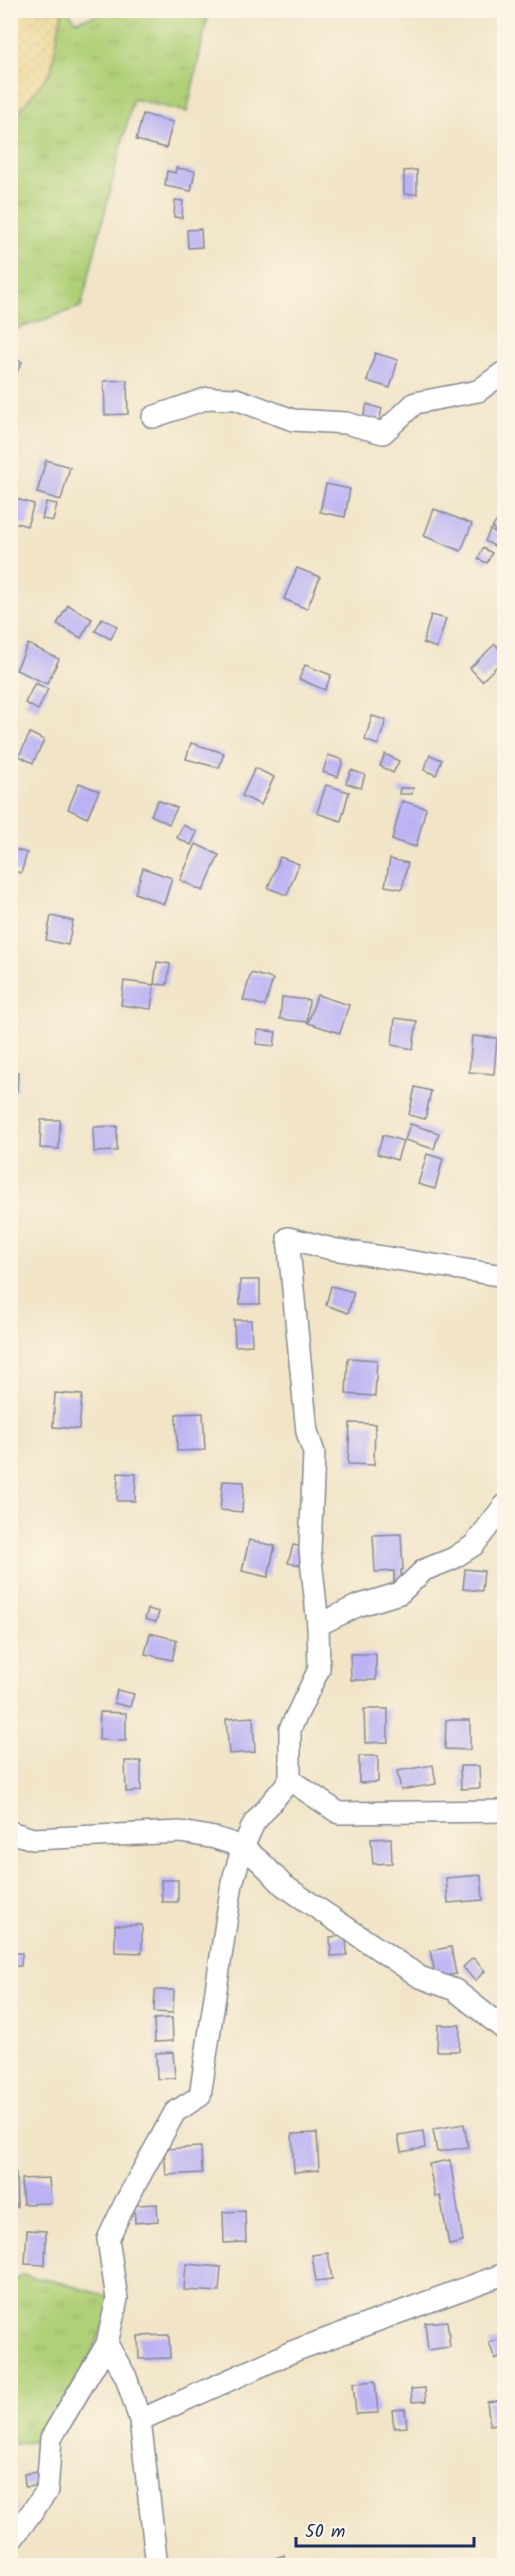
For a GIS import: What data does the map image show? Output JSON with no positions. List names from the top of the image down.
{
  "scale_bar": "50 m"
}
